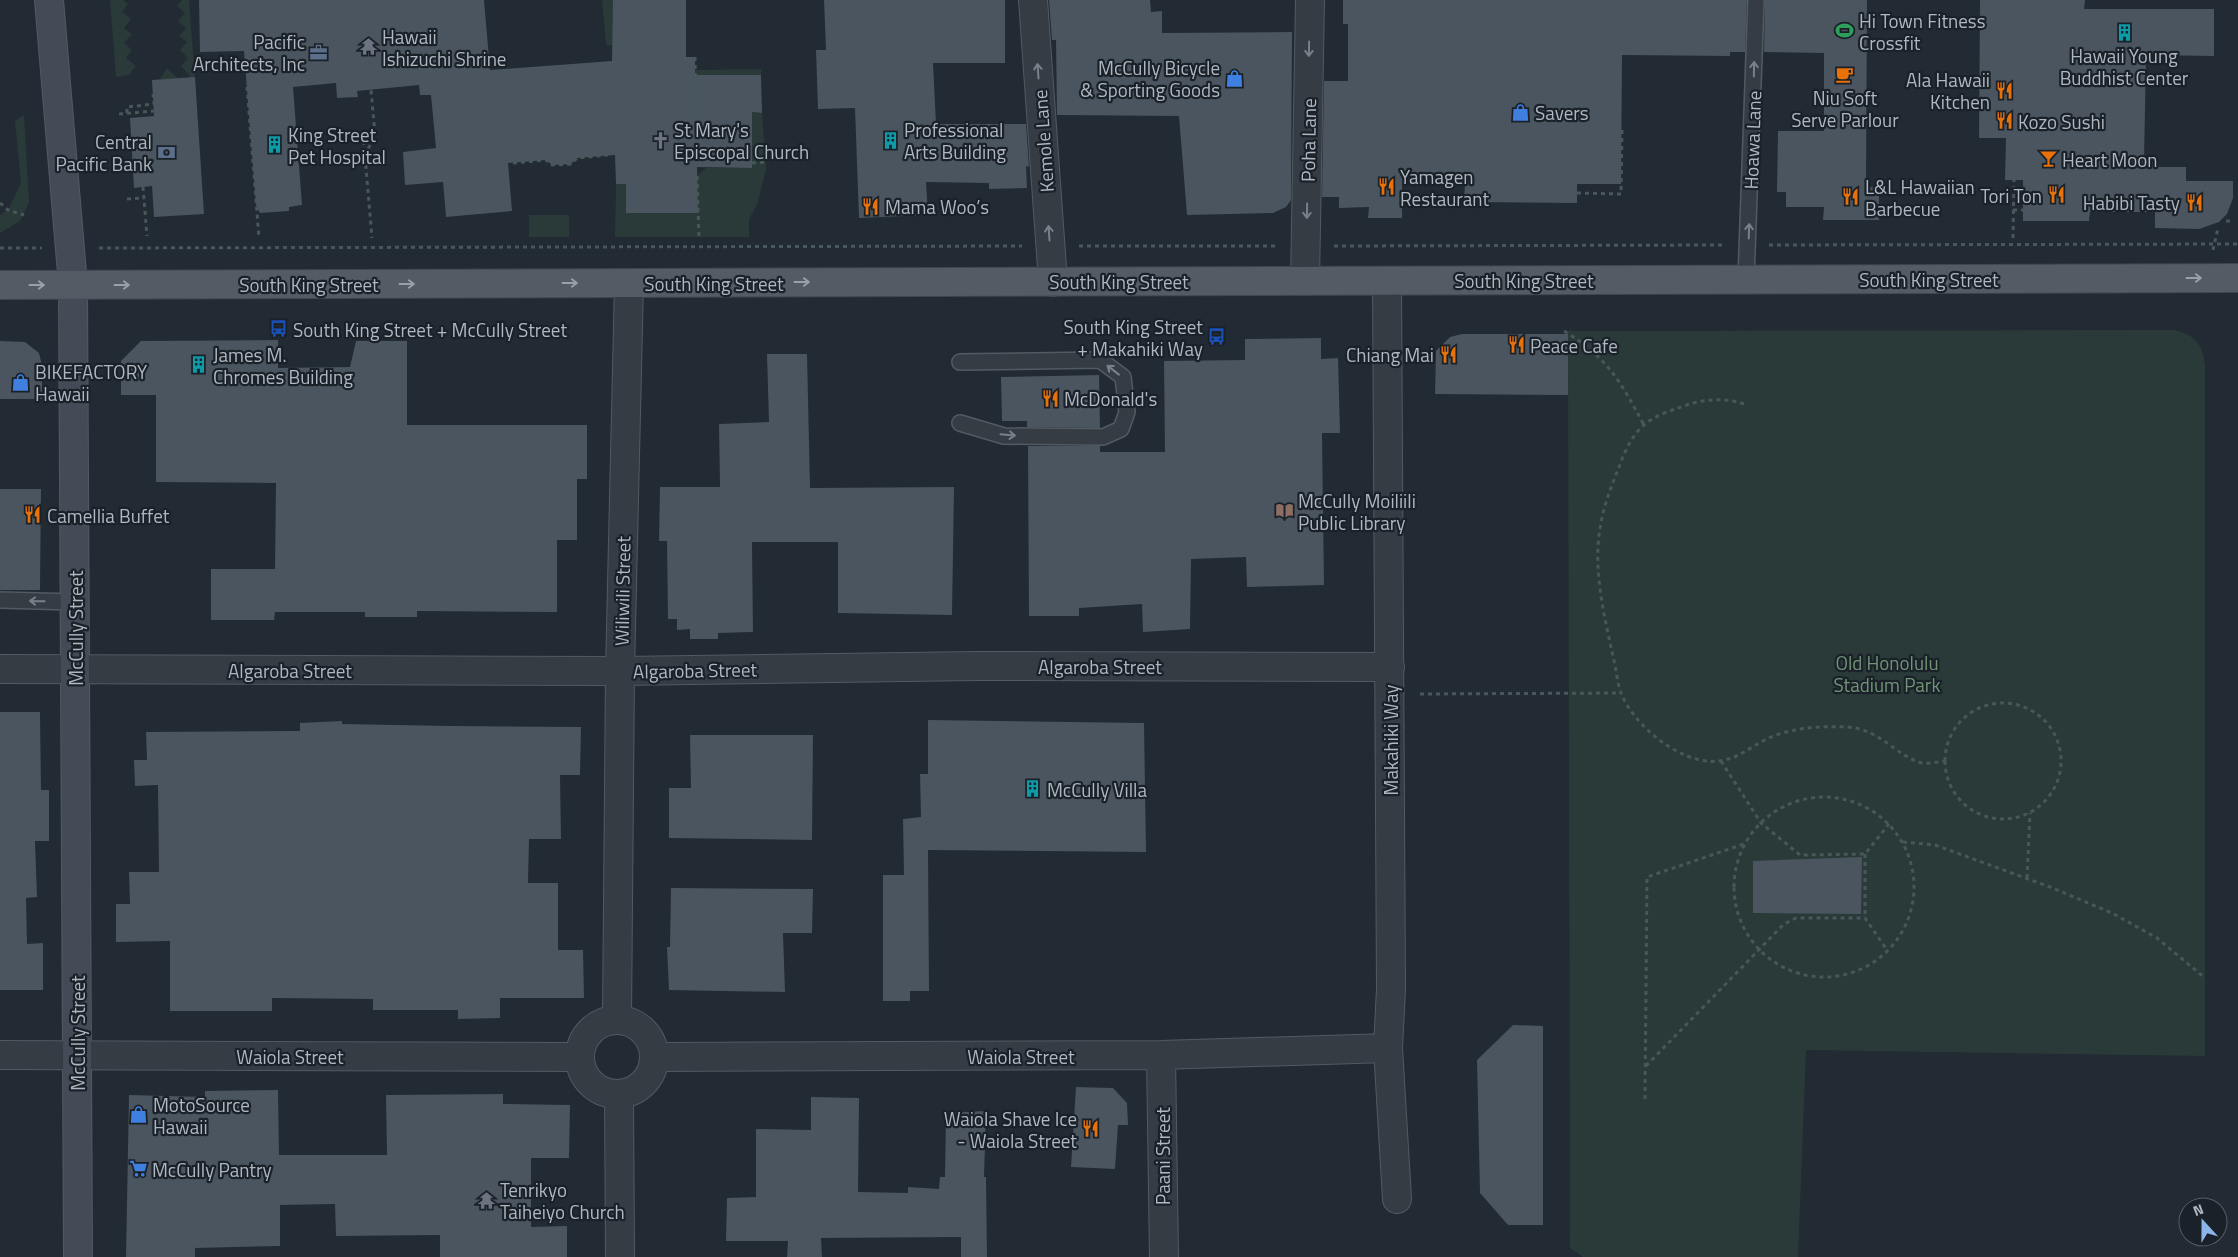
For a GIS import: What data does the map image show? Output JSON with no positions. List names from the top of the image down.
{
  "streets": {
    "main road": ["South King Street", "McCully Street"],
    "street": [
      "Poha Lane",
      "Kemole Lane",
      "Wiliwili Street",
      "Algaroba Street",
      "Makahiki Way",
      "Waiola Street",
      "Paani Street"
    ],
    "lane": ["Hoawa Lane"]
  },
  "crossings": [
    ["Poha Lane", "South King Street"],
    ["Hoawa Lane", "South King Street"],
    ["Kemole Lane", "South King Street"],
    ["South King Street", "Wiliwili Street"],
    ["South King Street", "McCully Street"],
    ["South King Street", "Makahiki Way"],
    ["Wiliwili Street", "Algaroba Street"],
    ["Wiliwili Street", "Waiola Street"],
    ["McCully Street", "Algaroba Street"],
    ["McCully Street", "Waiola Street"],
    ["Algaroba Street", "Makahiki Way"],
    ["Makahiki Way", "Waiola Street"],
    ["Waiola Street", "Paani Street"]
  ],
  "one_way": [
    "Poha Lane",
    "Hoawa Lane",
    "Kemole Lane",
    "South King Street"
  ],
  "parks": ["Old Honolulu Stadium Park"],
  "places": {
    "sports": ["Hi Town Fitness Crossfit"],
    "building": [
      "Hawaii Young Buddhist Center",
      "Professional Arts Building",
      "King Street Pet Hospital",
      "James M. Chromes Building",
      "McCully Villa"
    ],
    "temple": ["Hawaii Ishizuchi Shrine", "Tenrikyo Taiheiyo Church"],
    "office": ["Pacific Architects, Inc"],
    "cafe": ["Niu Soft Serve Parlour"],
    "shop": [
      "McCully Bicycle & Sporting Goods",
      "Savers",
      "BIKEFACTORY Hawaii",
      "MotoSource Hawaii"
    ],
    "restaurant": [
      "Ala Hawaii Kitchen",
      "Kozo Sushi",
      "Yamagen Restaurant",
      "Tori Ton",
      "L&L Hawaiian Barbecue",
      "Habibi Tasty",
      "Mama Woo’s",
      "Peace Cafe",
      "Chiang Mai",
      "McDonald's",
      "Camellia Buffet",
      "Waiola Shave Ice - Waiola Street"
    ],
    "church": ["St Mary's Episcopal Church"],
    "bank": ["Central Pacific Bank"],
    "bar": ["Heart Moon"],
    "bus stop": ["South King Street + McCully Street", "South King Street + Makahiki Way"],
    "library": ["McCully Moiliili Public Library"],
    "supermarket": ["McCully Pantry"]
  },
  "north": "top"
}
